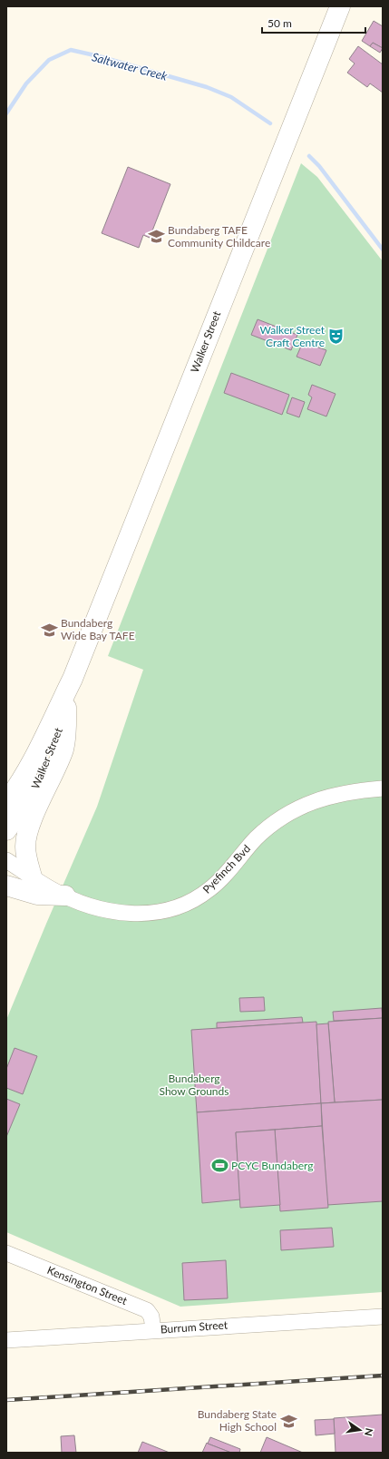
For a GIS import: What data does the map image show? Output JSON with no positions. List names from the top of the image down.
{
  "streets": {
    "main road": ["Walker Street"],
    "street": ["Pyefinch Bvd", "Kensington Street", "Burrum Street"]
  },
  "crossings": [
    ["Kensington Street", "Burrum Street"]
  ],
  "water": ["Saltwater Creek"],
  "parks": ["Bundaberg Show Grounds"],
  "places": {
    "school or university": ["Bundaberg TAFE Community Childcare", "Bundaberg Wide Bay TAFE", "Bundaberg State High School"],
    "theatre": ["Walker Street Craft Centre"],
    "sports": ["PCYC Bundaberg"]
  },
  "scale_bar": "50 m",
  "north": "right"
}
